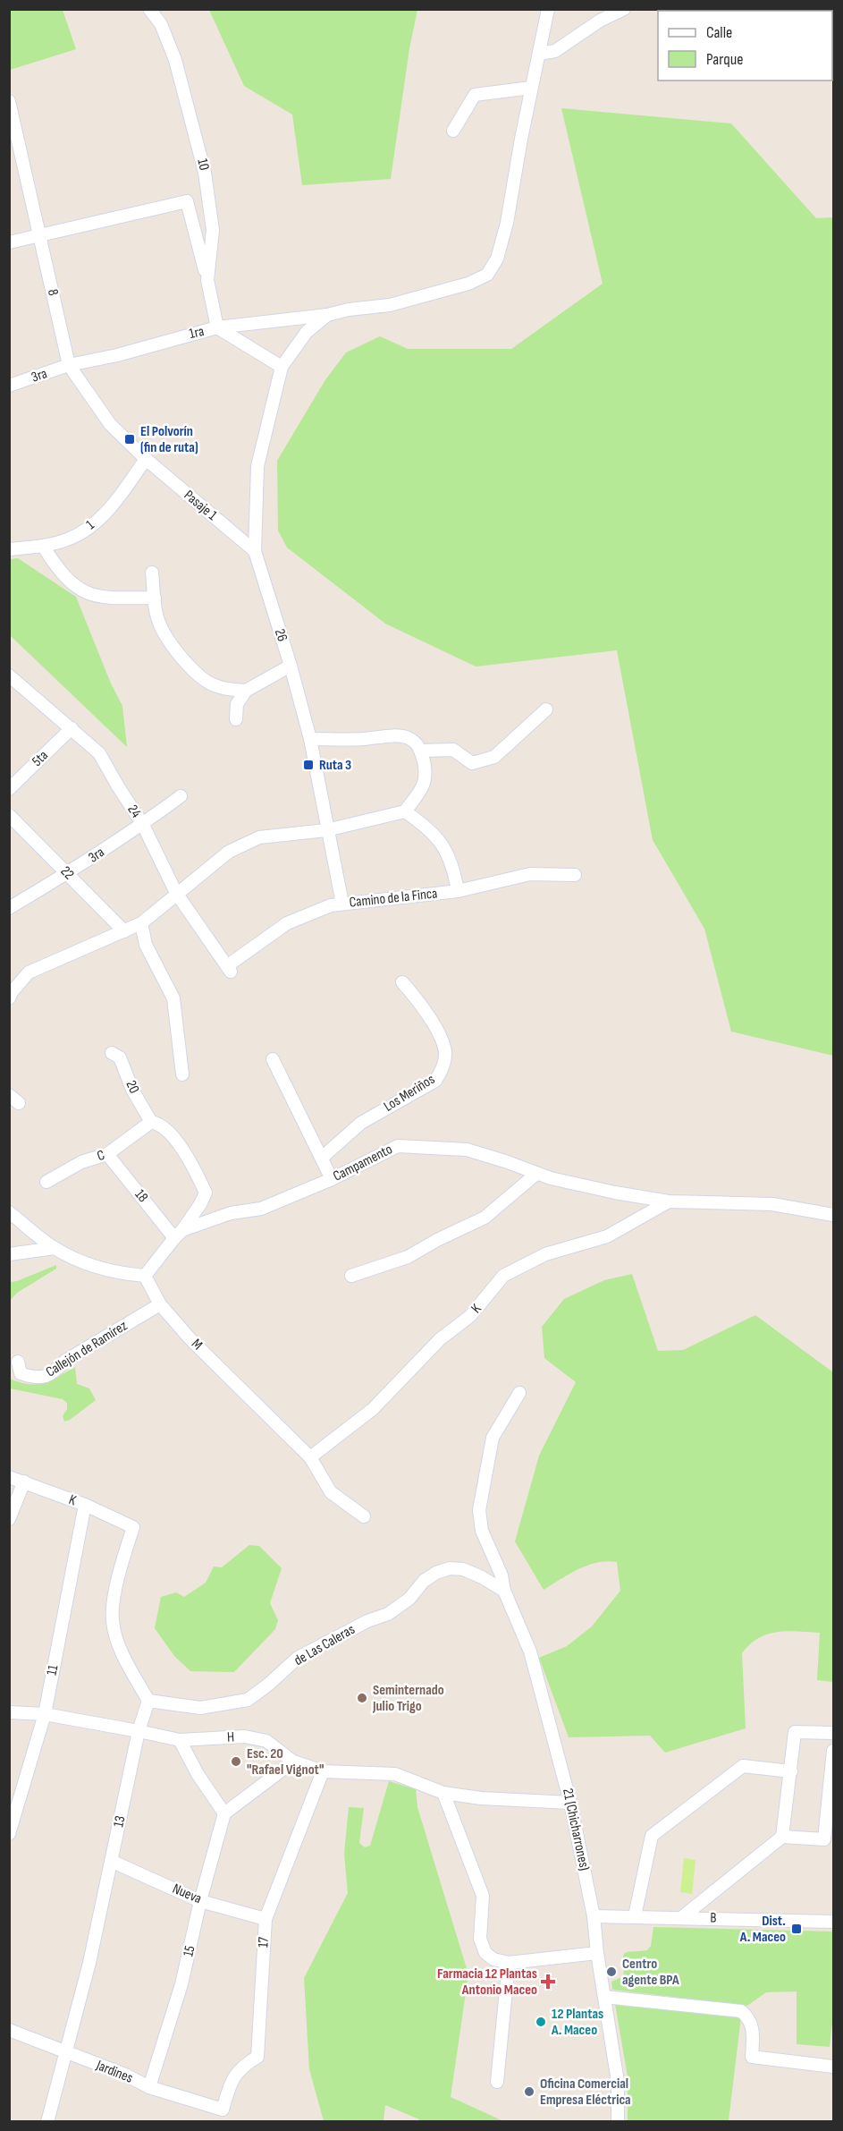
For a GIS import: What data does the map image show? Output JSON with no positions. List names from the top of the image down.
{
  "streets": {
    "street": [
      "10",
      "8",
      "1ra",
      "3ra",
      "Pasaje 1",
      "1",
      "26",
      "5ta",
      "24",
      "22",
      "Camino de la Finca",
      "20",
      "Los Meriños",
      "C",
      "Campamento",
      "18",
      "K",
      "M",
      "Callejón de Ramírez",
      "de Las Caleras",
      "11",
      "H",
      "13",
      "21 (Chicharrones)",
      "Nueva",
      "B",
      "17",
      "15",
      "Jardines"
    ]
  },
  "crossings": [
    ["10", "1ra"],
    ["8", "1ra"],
    ["8", "3ra"],
    ["8", "Pasaje 1"],
    ["8", "1"],
    ["1ra", "3ra"],
    ["3ra", "24"],
    ["3ra", "22"],
    ["Pasaje 1", "1"],
    ["Pasaje 1", "26"],
    ["26", "Camino de la Finca"],
    ["5ta", "24"],
    ["24", "Camino de la Finca"],
    ["20", "C"],
    ["C", "18"],
    ["Campamento", "18"],
    ["Campamento", "K"],
    ["K", "M"],
    ["K", "de Las Caleras"],
    ["K", "11"],
    ["K", "13"],
    ["M", "Callejón de Ramírez"],
    ["de Las Caleras", "13"],
    ["de Las Caleras", "21 (Chicharrones)"],
    ["11", "H"],
    ["H", "13"],
    ["H", "21 (Chicharrones)"],
    ["H", "17"],
    ["13", "Nueva"],
    ["13", "Jardines"],
    ["21 (Chicharrones)", "B"],
    ["Nueva", "17"],
    ["Nueva", "15"],
    ["17", "Jardines"],
    ["15", "Jardines"]
  ],
  "places": {
    "transit": ["El Polvorín (fin de ruta)", "Ruta 3", "Dist. A. Maceo"],
    "other": [
      "Seminternado Julio Trigo",
      "Esc. 20 \"Rafael Vignot\"",
      "Centro agente BPA",
      "12 Plantas A. Maceo",
      "Oficina Comercial Empresa Eléctrica"
    ],
    "health": ["Farmacia 12 Plantas Antonio Maceo"]
  },
  "legend": ["Calle", "Parque"]
}
